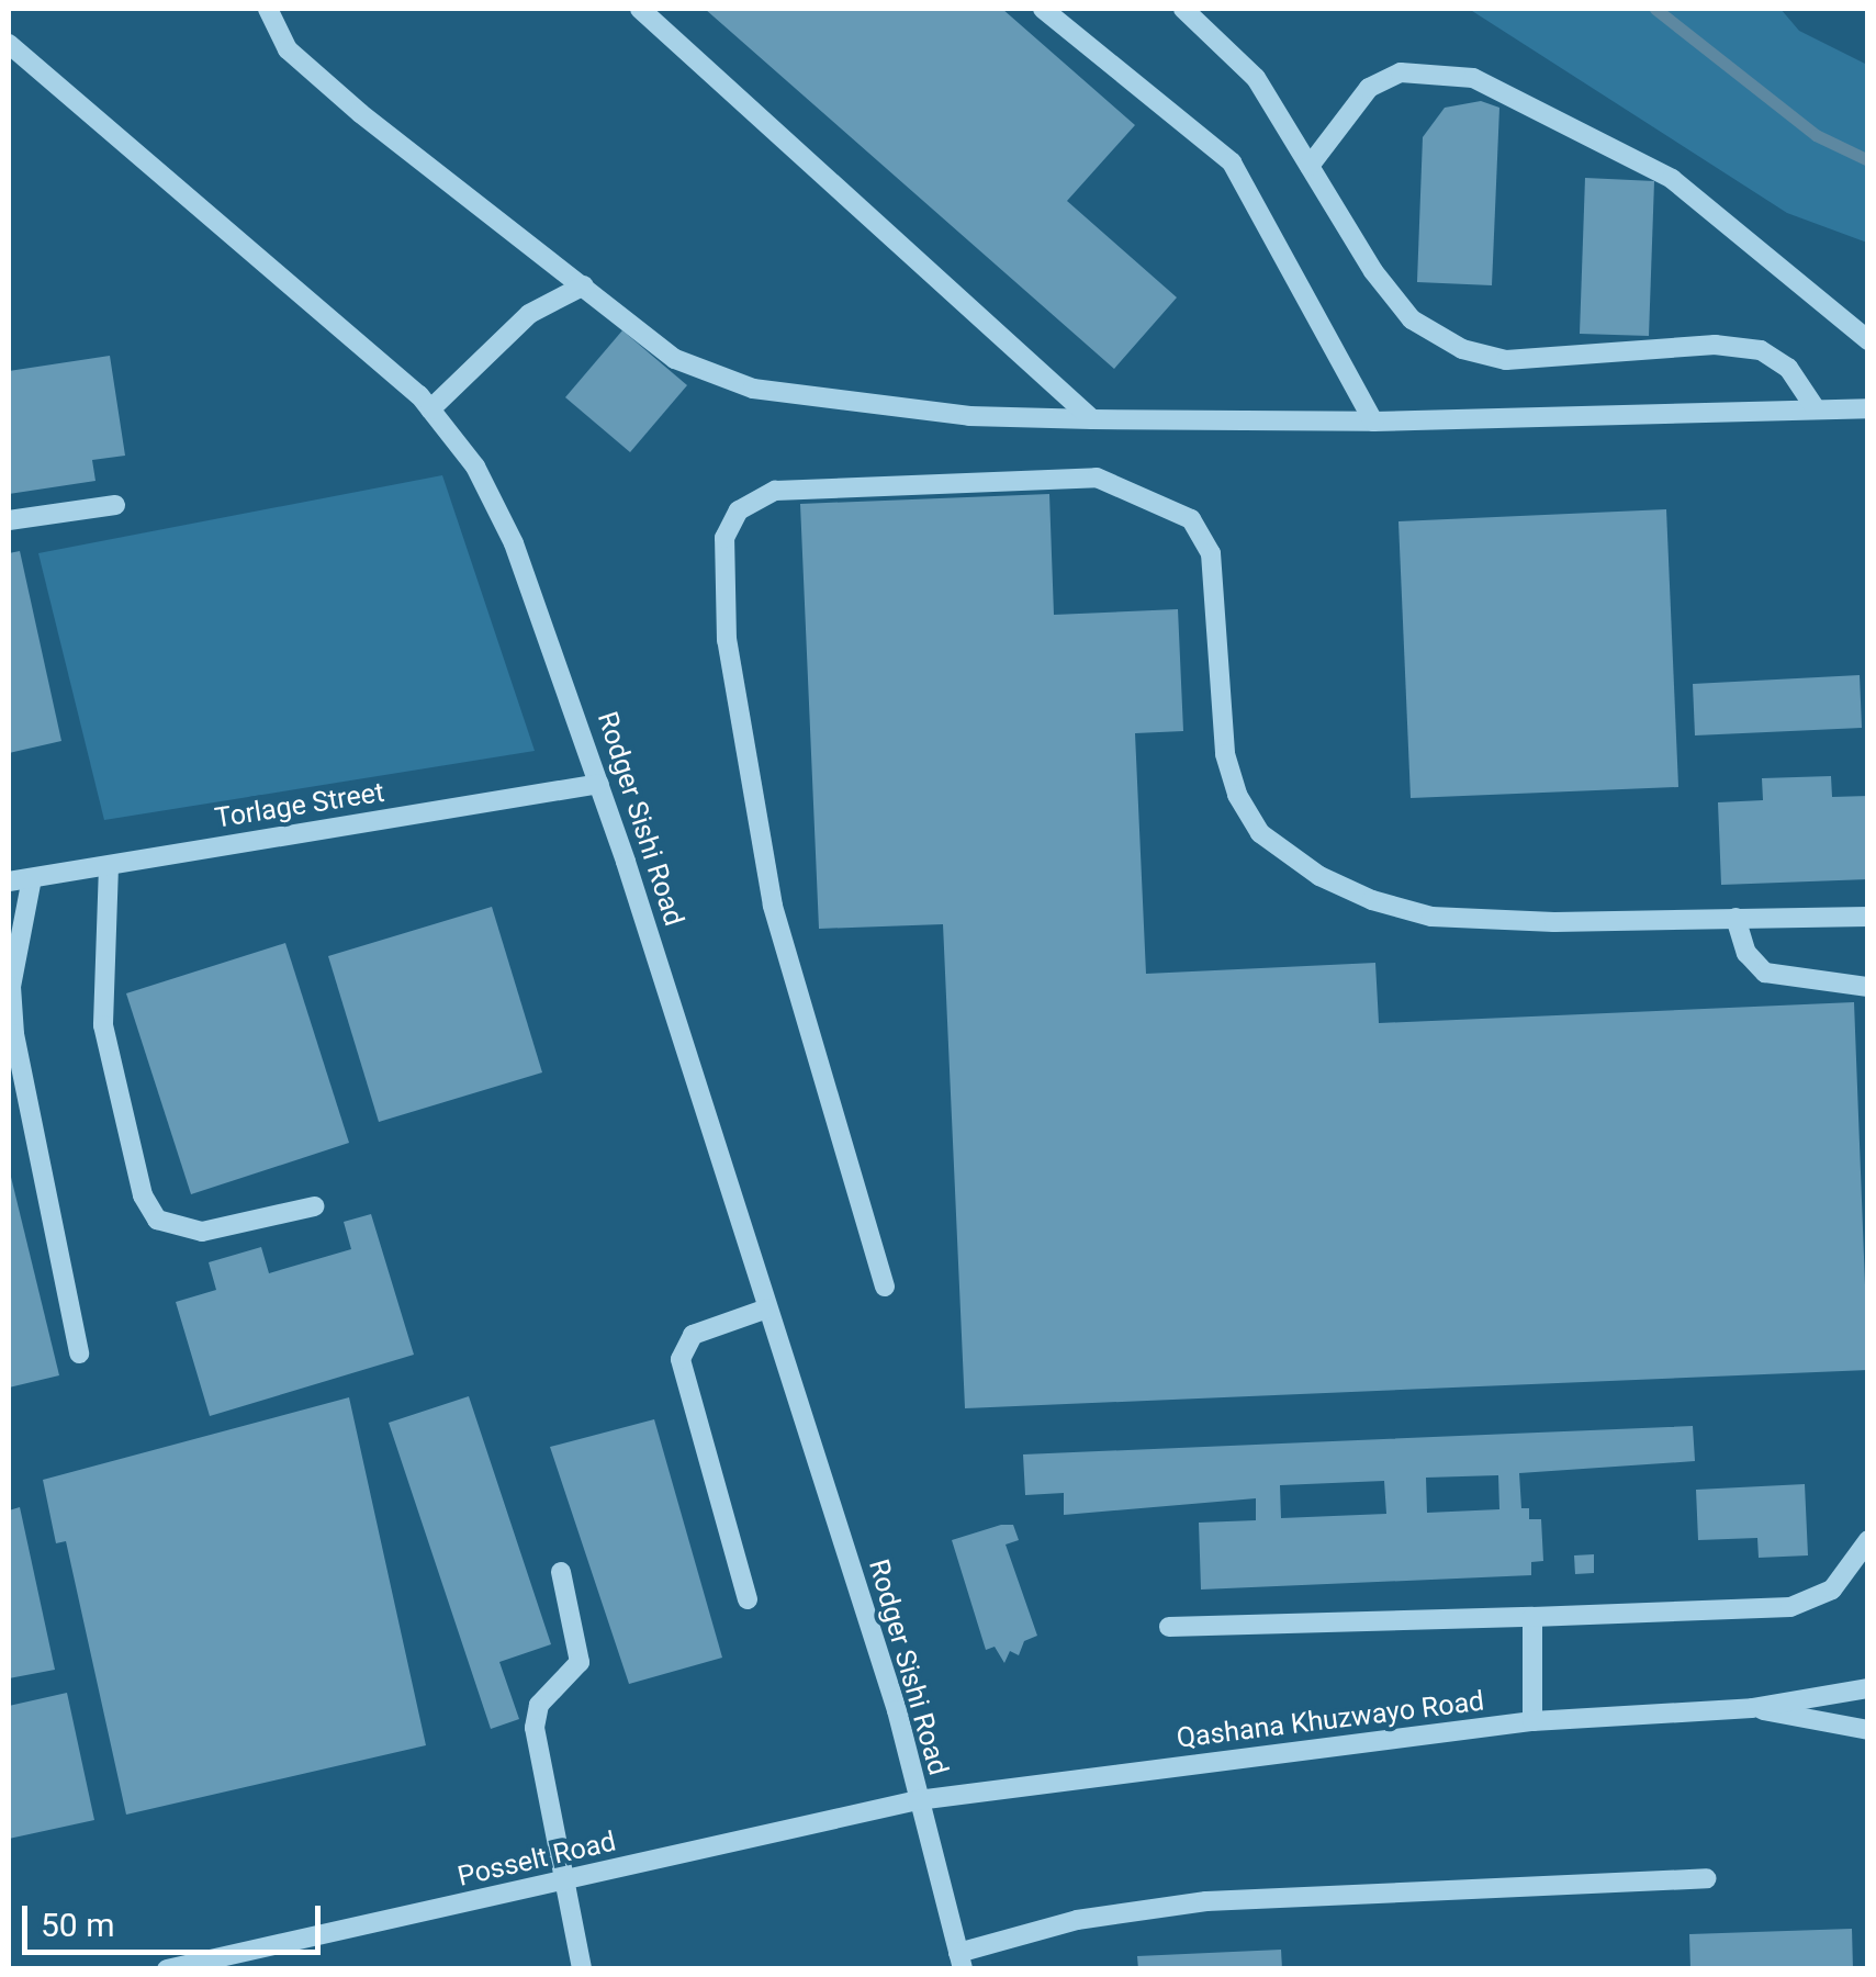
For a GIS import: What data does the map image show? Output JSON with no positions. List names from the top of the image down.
{
  "streets": {
    "street": [
      "Torlage Street",
      "Rodger Sishi Road",
      "Qashana Khuzwayo Road",
      "Posselt Road"
    ]
  },
  "crossings": [
    ["Torlage Street", "Rodger Sishi Road"],
    ["Rodger Sishi Road", "Qashana Khuzwayo Road"],
    ["Rodger Sishi Road", "Posselt Road"],
    ["Qashana Khuzwayo Road", "Posselt Road"]
  ],
  "scale_bar": "50 m"
}
